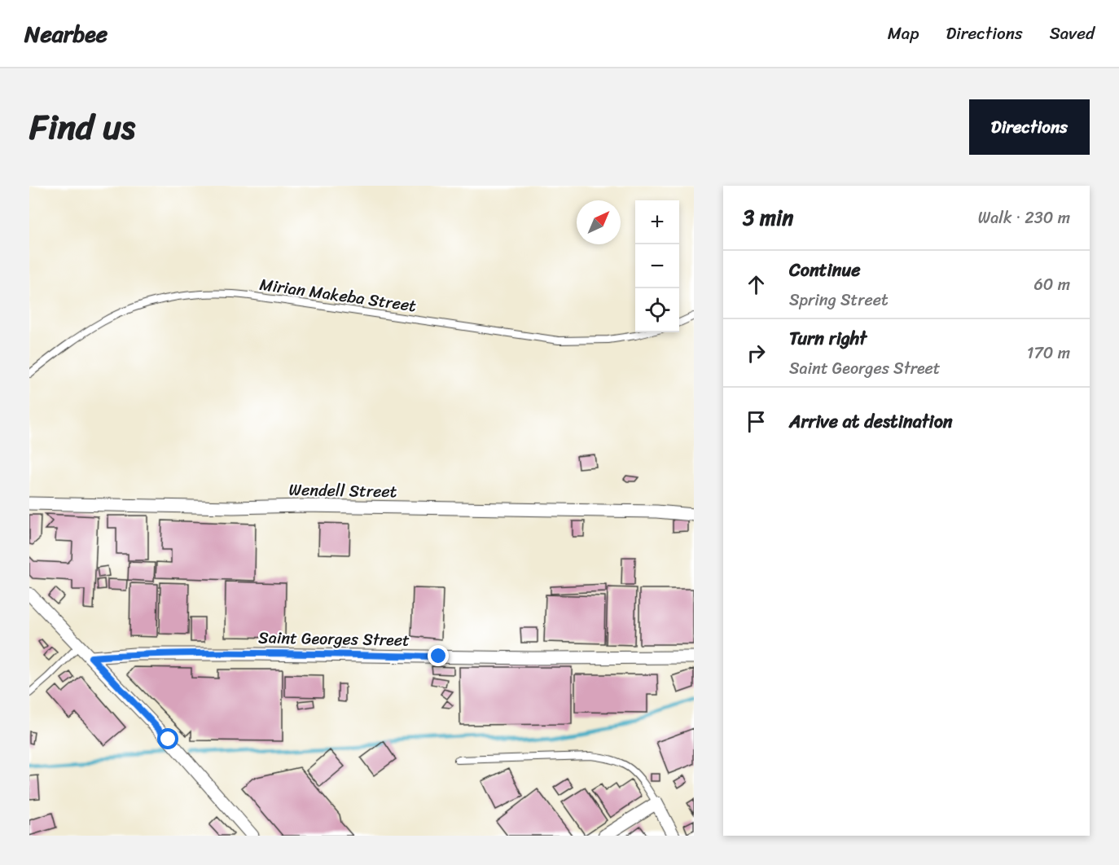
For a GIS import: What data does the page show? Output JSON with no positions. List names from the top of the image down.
{
  "streets": {
    "street": ["Wendell Street", "Saint Georges Street"],
    "lane": ["Mirian Makeba Street"]
  },
  "north": "top right",
  "page": {
    "header": "Nearbee",
    "nav": ["Map", "Directions", "Saved"],
    "title": "Find us",
    "buttons": "Directions",
    "heading": ["3 min", "Walk · 230 m"],
    "map_buttons": ["+", "−"],
    "list": [
      ["Continue", "Spring Street", "60 m"],
      ["Turn right", "Saint Georges Street", "170 m"],
      "Arrive at destination"
    ]
  }
}
